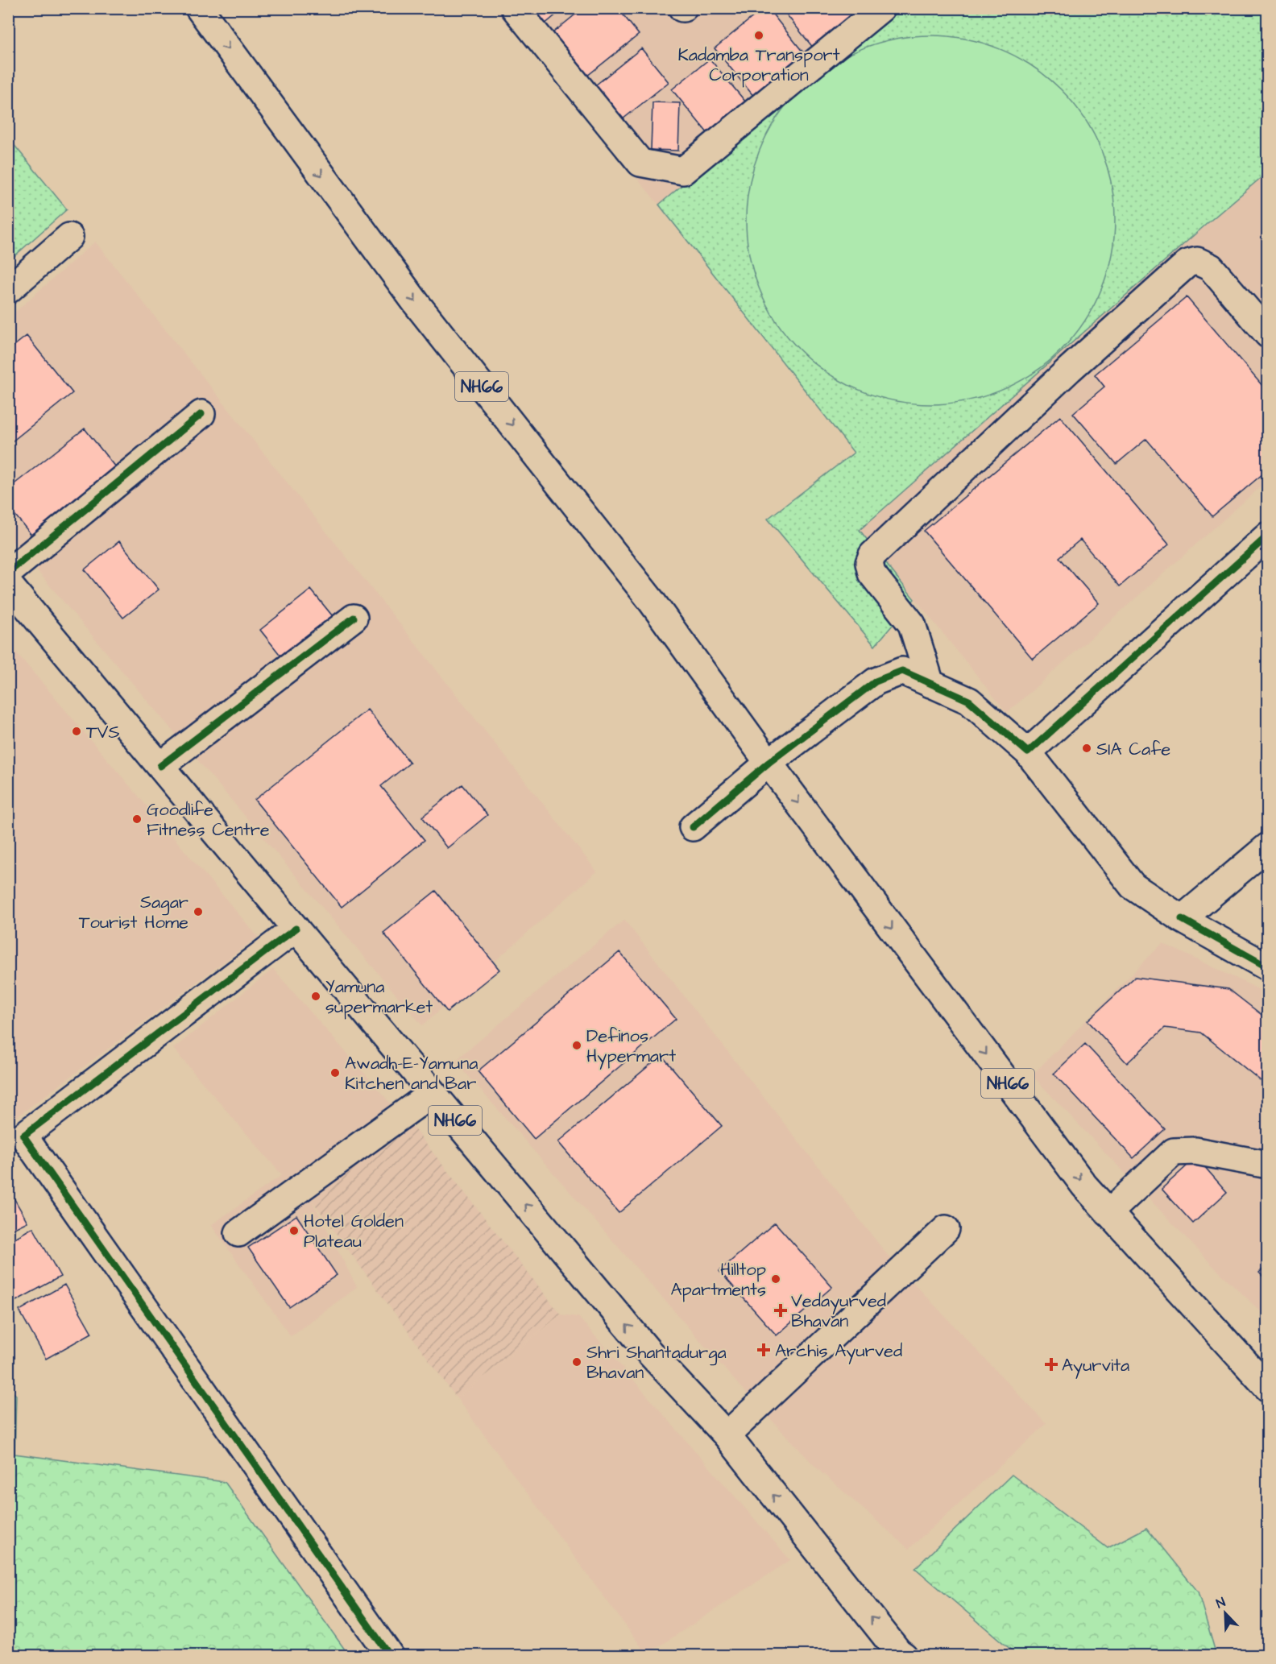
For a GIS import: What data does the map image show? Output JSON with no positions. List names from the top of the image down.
{
  "streets": {
    "main road": ["NH66"]
  },
  "places": {
    "other": [
      "Kadamba Transport Corporation",
      "TVS",
      "SIA Cafe",
      "Goodlife Fitness Centre",
      "Sagar Tourist Home",
      "Yamuna supermarket",
      "Definos Hypermart",
      "Awadh-E-Yamuna Kitchen and Bar",
      "Hotel Golden Plateau",
      "Hilltop Apartments",
      "Shri Shantadurga Bhavan"
    ],
    "health": ["Vedayurved Bhavan", "Archis Ayurved", "Ayurvita"]
  },
  "north": "top left"
}
